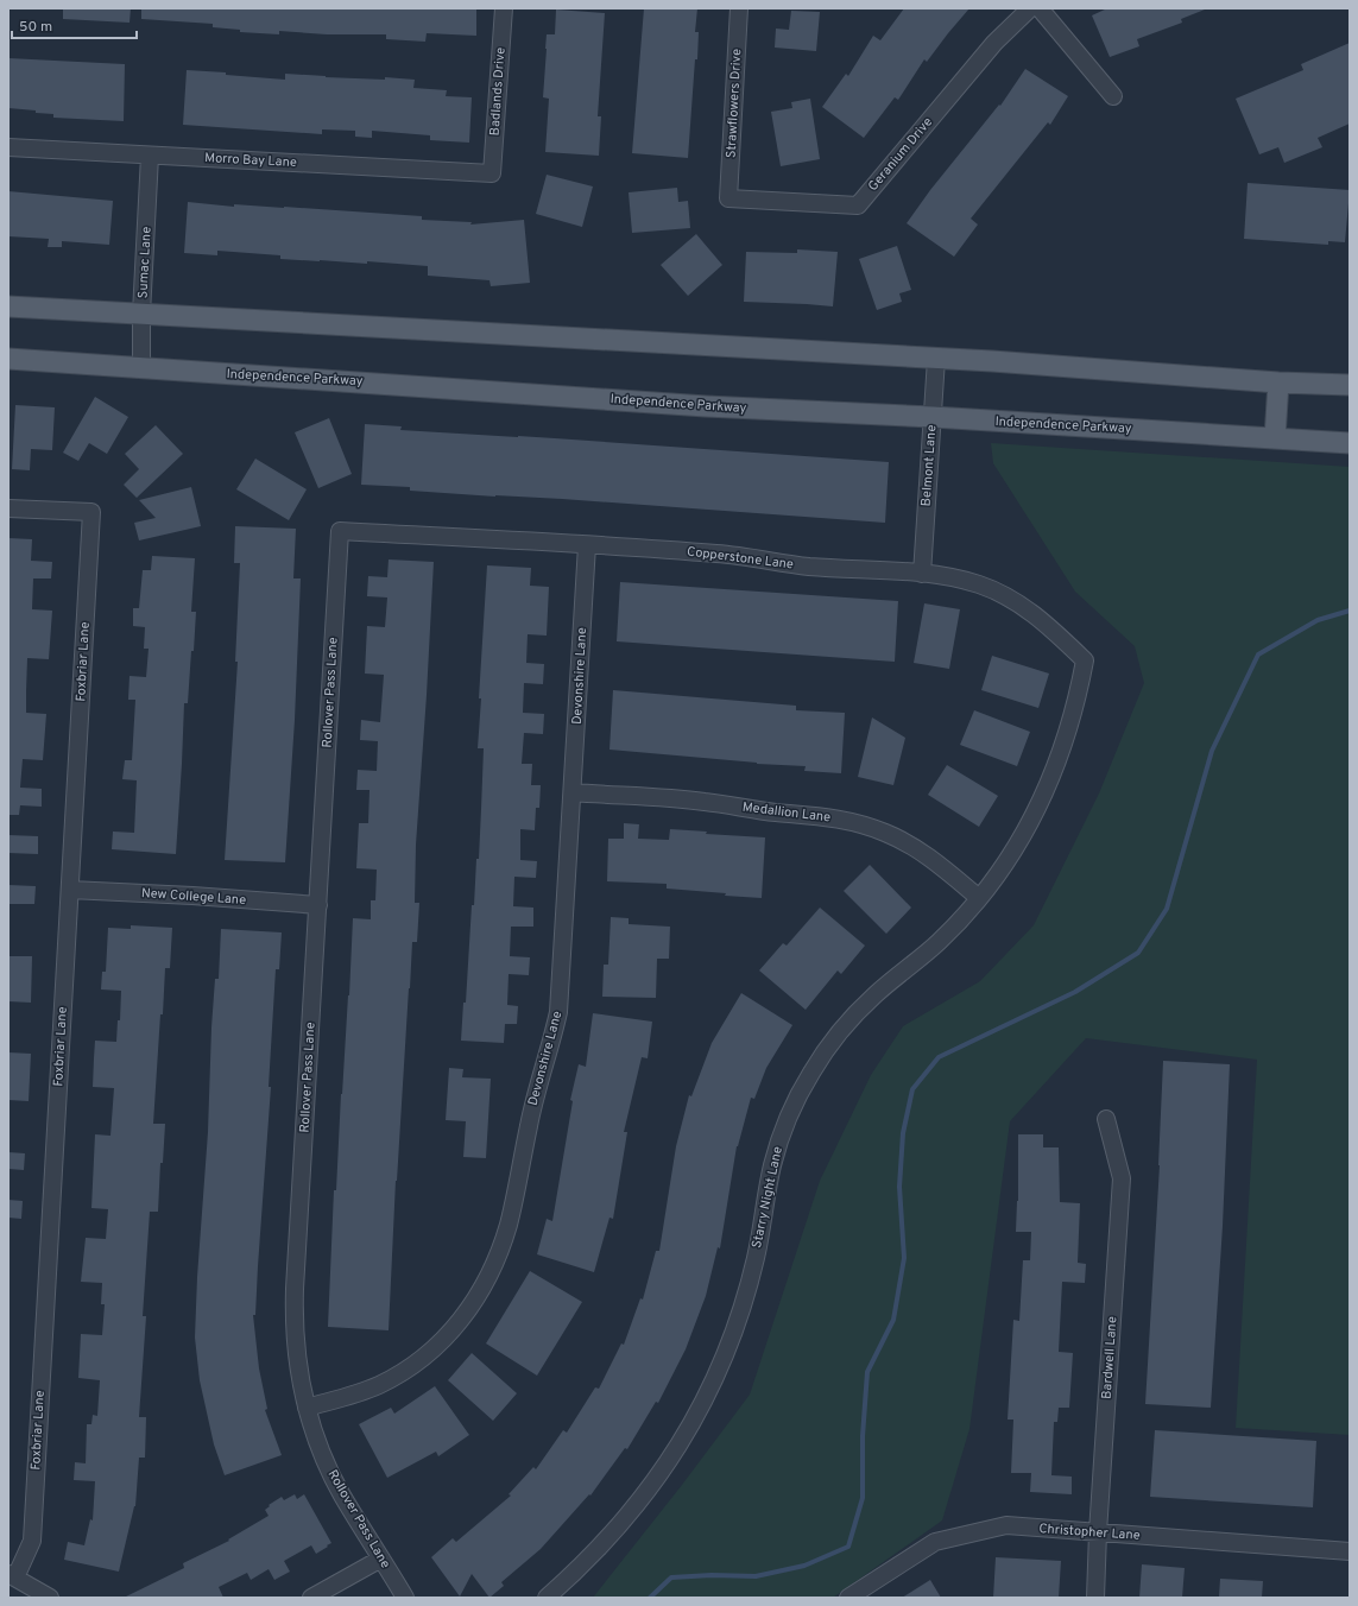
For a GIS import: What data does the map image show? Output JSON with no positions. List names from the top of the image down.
{
  "streets": {
    "main road": ["Independence Parkway"],
    "street": [
      "Badlands Drive",
      "Strawflowers Drive",
      "Geranium Drive",
      "Morro Bay Lane",
      "Sumac Lane",
      "Belmont Lane",
      "Copperstone Lane",
      "Foxbriar Lane",
      "Devonshire Lane",
      "Rollover Pass Lane",
      "Medallion Lane",
      "New College Lane",
      "Starry Night Lane",
      "Bardwell Lane",
      "Christopher Lane"
    ]
  },
  "crossings": [
    ["Badlands Drive", "Morro Bay Lane"],
    ["Strawflowers Drive", "Geranium Drive"],
    ["Morro Bay Lane", "Sumac Lane"],
    ["Sumac Lane", "Independence Parkway"],
    ["Independence Parkway", "Belmont Lane"],
    ["Belmont Lane", "Copperstone Lane"],
    ["Copperstone Lane", "Devonshire Lane"],
    ["Copperstone Lane", "Rollover Pass Lane"],
    ["Copperstone Lane", "Starry Night Lane"],
    ["Foxbriar Lane", "New College Lane"],
    ["Devonshire Lane", "Rollover Pass Lane"],
    ["Devonshire Lane", "Medallion Lane"],
    ["Rollover Pass Lane", "New College Lane"],
    ["Medallion Lane", "Starry Night Lane"],
    ["Bardwell Lane", "Christopher Lane"]
  ],
  "scale_bar": "50 m"
}
